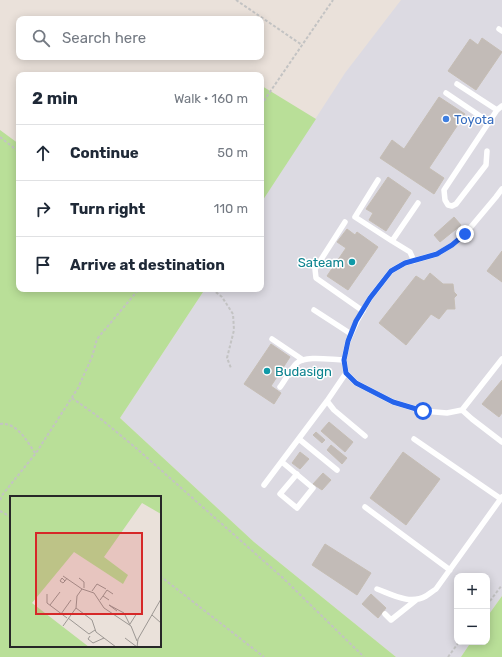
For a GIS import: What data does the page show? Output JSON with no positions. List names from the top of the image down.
{
  "places": ["Toyota", "Sateam", "Budasign"],
  "page": {
    "search": "Search here",
    "heading": ["2 min", "Walk · 160 m"],
    "list": [
      ["Continue", "50 m"],
      ["Turn right", "110 m"],
      "Arrive at destination"
    ],
    "map_buttons": ["+", "−"]
  }
}
